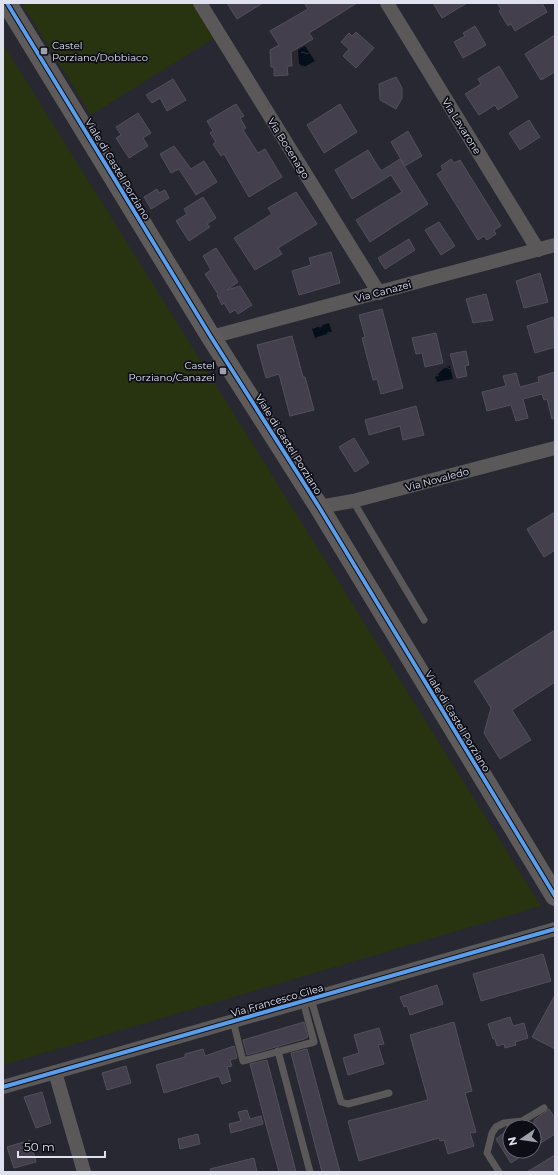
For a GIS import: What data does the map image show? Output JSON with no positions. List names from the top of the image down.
{
  "streets": {
    "street": [
      "Via Lavarone",
      "Via Bocenago",
      "Viale di Castel Porziano",
      "Via Canazei",
      "Via Novaledo",
      "Via Francesco Cilea"
    ]
  },
  "crossings": [
    ["Via Lavarone", "Via Canazei"],
    ["Via Bocenago", "Via Canazei"],
    ["Viale di Castel Porziano", "Via Canazei"],
    ["Viale di Castel Porziano", "Via Novaledo"]
  ],
  "places": {
    "transit": ["Castel Porziano/Dobbiaco", "Castel Porziano/Canazei"]
  },
  "scale_bar": "50 m",
  "north": "left"
}
